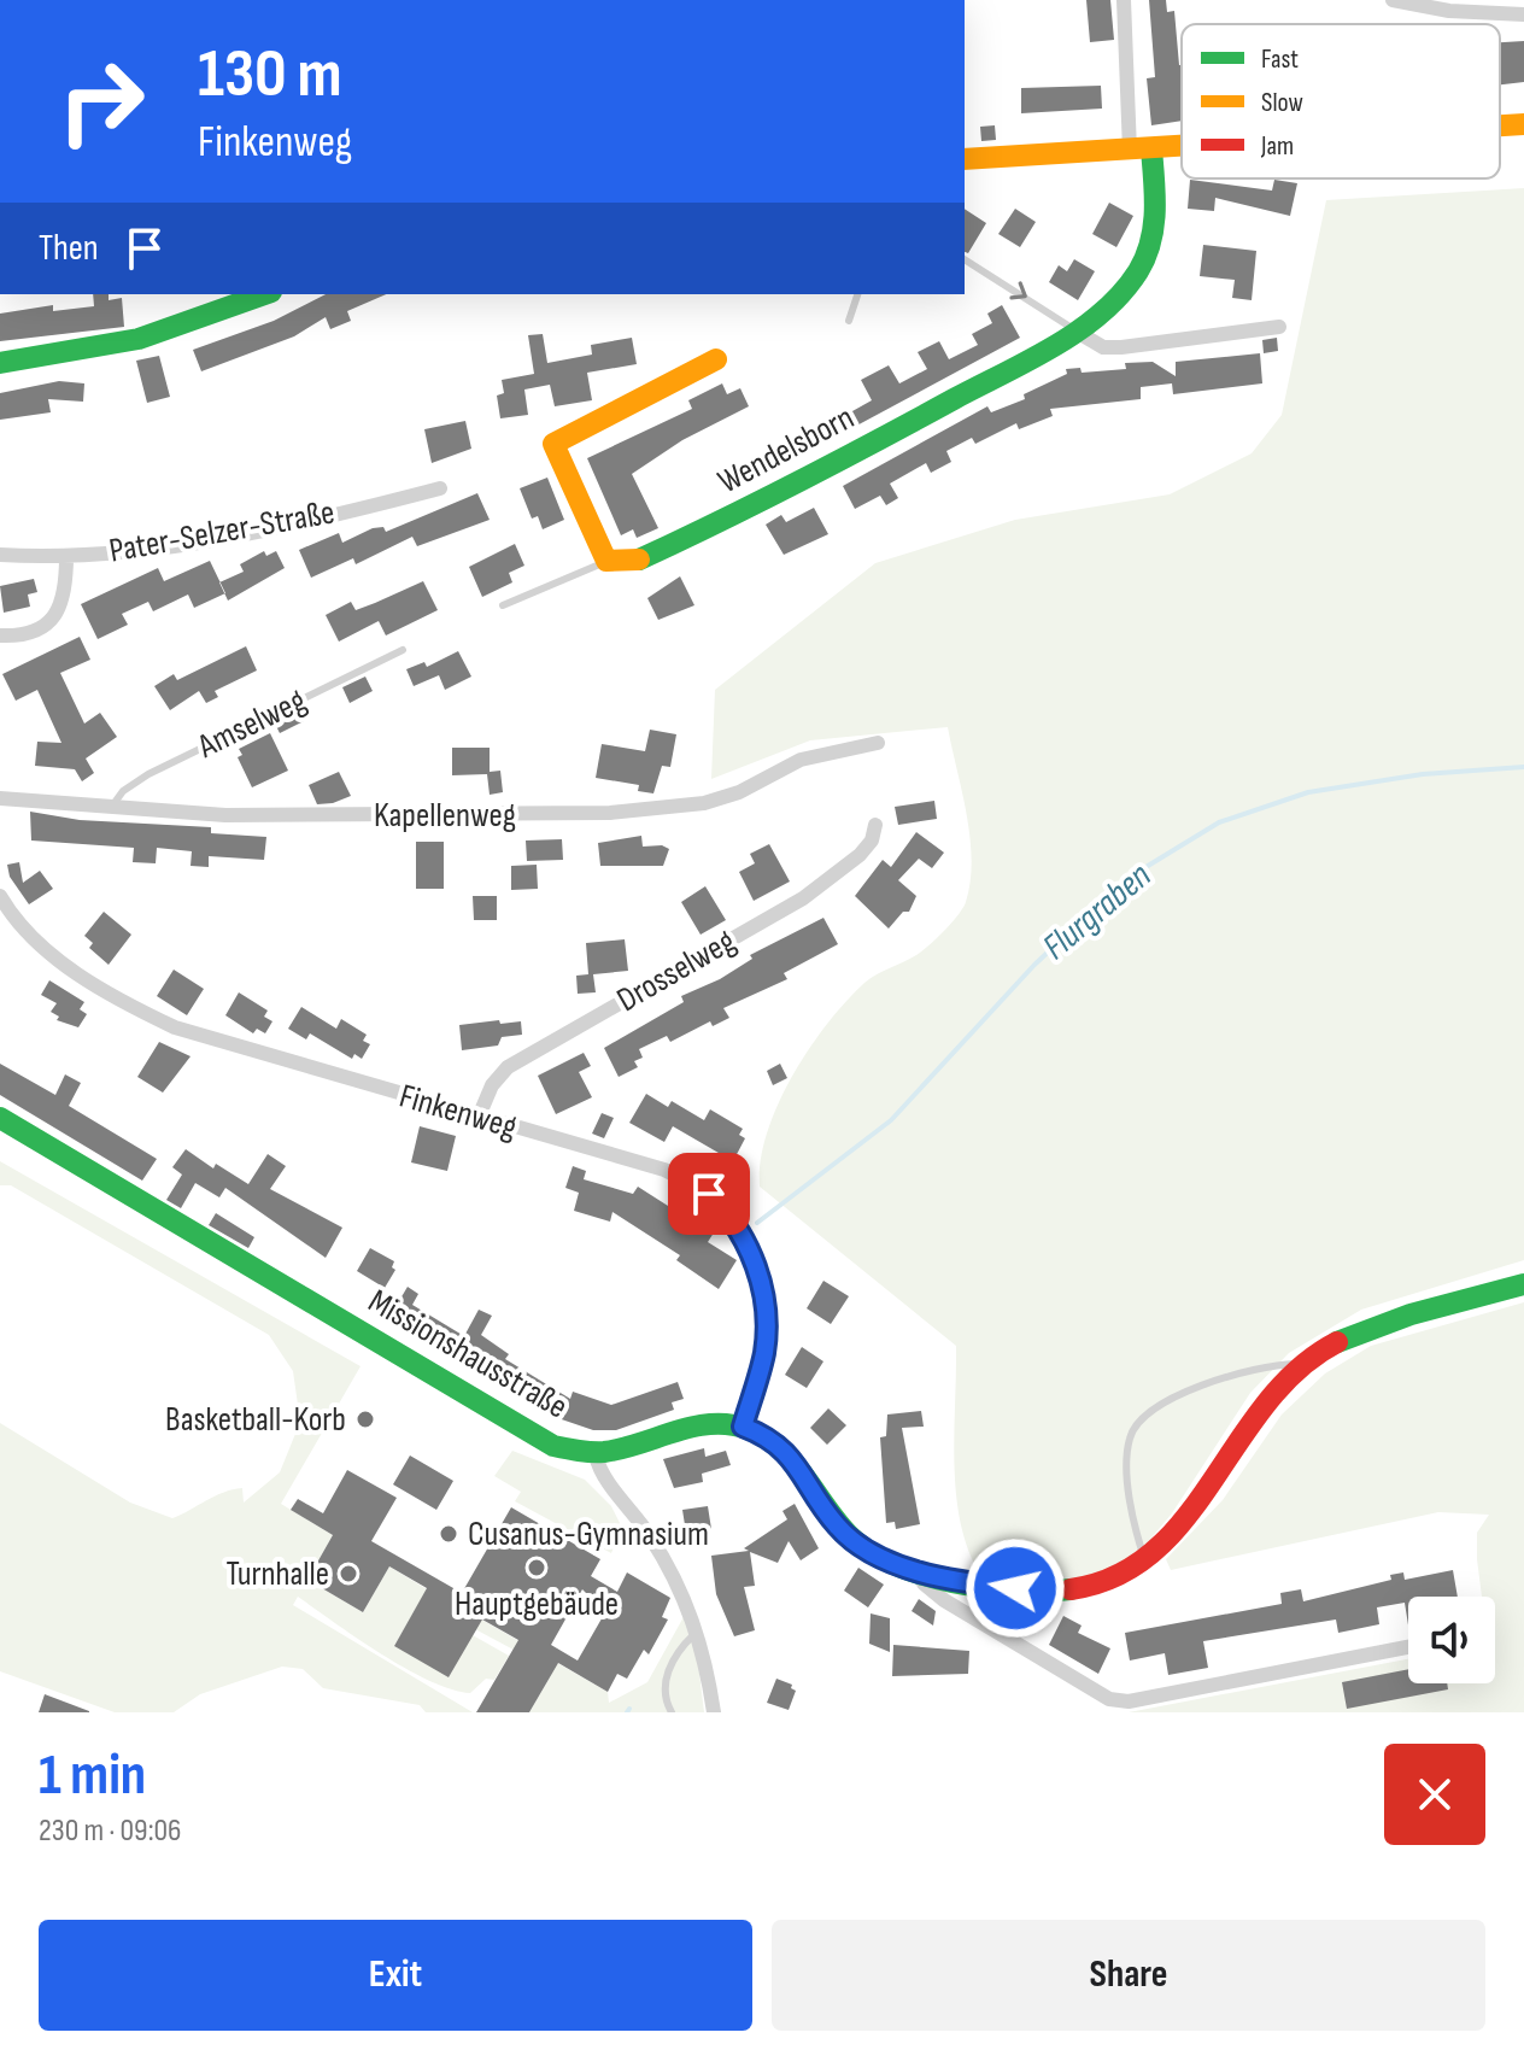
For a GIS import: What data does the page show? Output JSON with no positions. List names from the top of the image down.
{
  "streets": {
    "street": [
      "Wendelsborn",
      "Pater-Selzer-Straße",
      "Kapellenweg",
      "Drosselweg",
      "Finkenweg",
      "Missionshausstraße"
    ],
    "lane": ["Amselweg"]
  },
  "crossings": [
    ["Amselweg", "Kapellenweg"],
    ["Drosselweg", "Finkenweg"],
    ["Finkenweg", "Missionshausstraße"]
  ],
  "water": ["Flurgraben"],
  "places": [
    "Basketball-Korb",
    "Cusanus-Gymnasium",
    "Hauptgebäude",
    "Turnhalle"
  ],
  "legend": ["Fast", "Slow", "Jam"],
  "page": {
    "turn": ["130 m", "Finkenweg"],
    "then": "Then",
    "heading": ["1 min", "230 m · 09:06"],
    "buttons": ["Exit", "Share"]
  }
}
